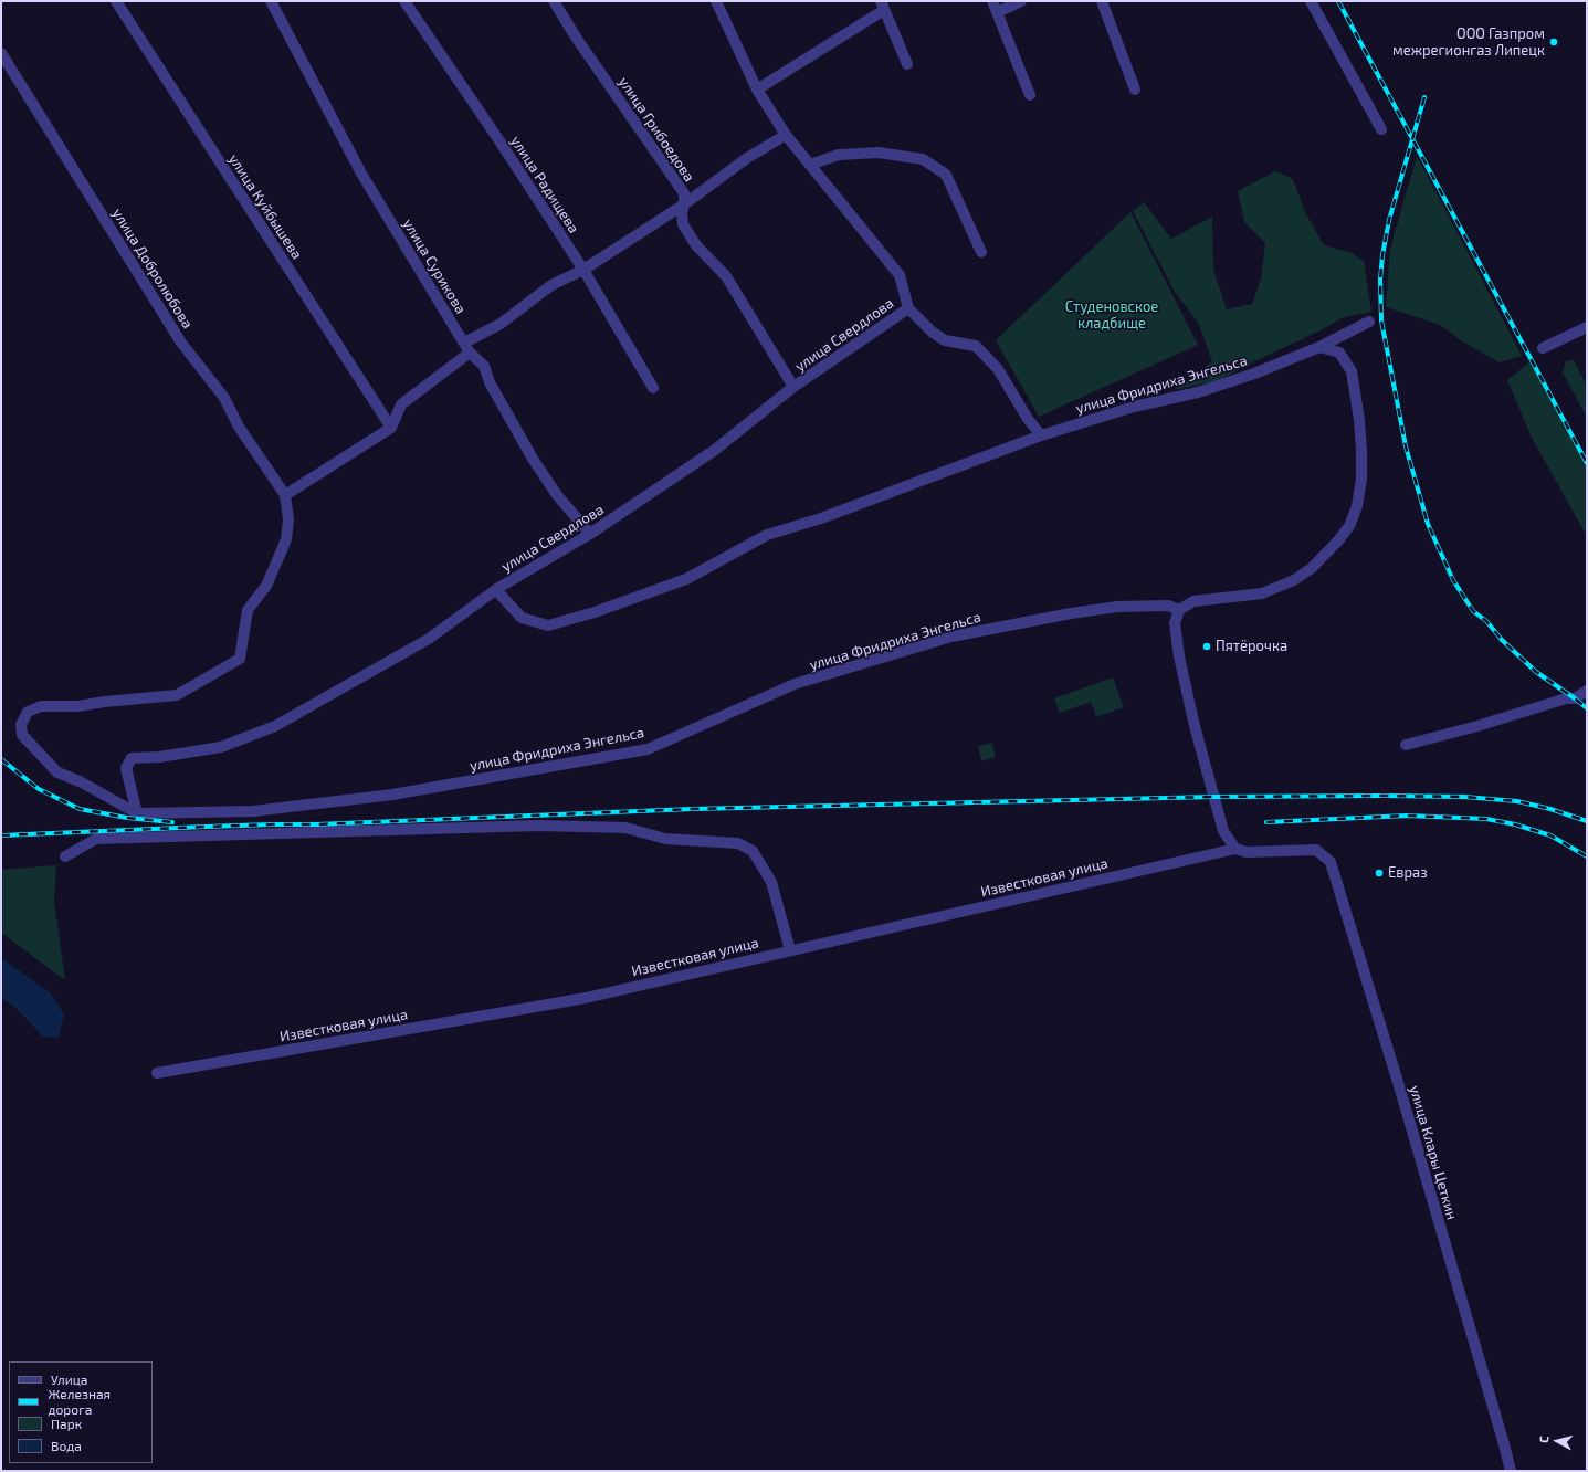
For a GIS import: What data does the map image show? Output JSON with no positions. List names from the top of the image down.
{
  "streets": {
    "street": [
      "улица Грибоедова",
      "улица Радищева",
      "улица Куйбышева",
      "улица Сурикова",
      "улица Добролюбова",
      "улица Свердлова",
      "улица Фридриха Энгельса",
      "Известковая улица",
      "улица Клары Цеткин"
    ]
  },
  "crossings": [
    ["улица Грибоедова", "улица Свердлова"],
    ["улица Сурикова", "улица Свердлова"],
    ["улица Свердлова", "улица Фридриха Энгельса"],
    ["Известковая улица", "улица Клары Цеткин"]
  ],
  "parks": ["Студеновское кладбище"],
  "places": ["ООО Газпром межрегионгаз Липецк", "Пятёрочка", "Евраз"],
  "legend": [
    "Улица",
    "Железная дорога",
    "Парк",
    "Вода"
  ],
  "north": "left"
}
